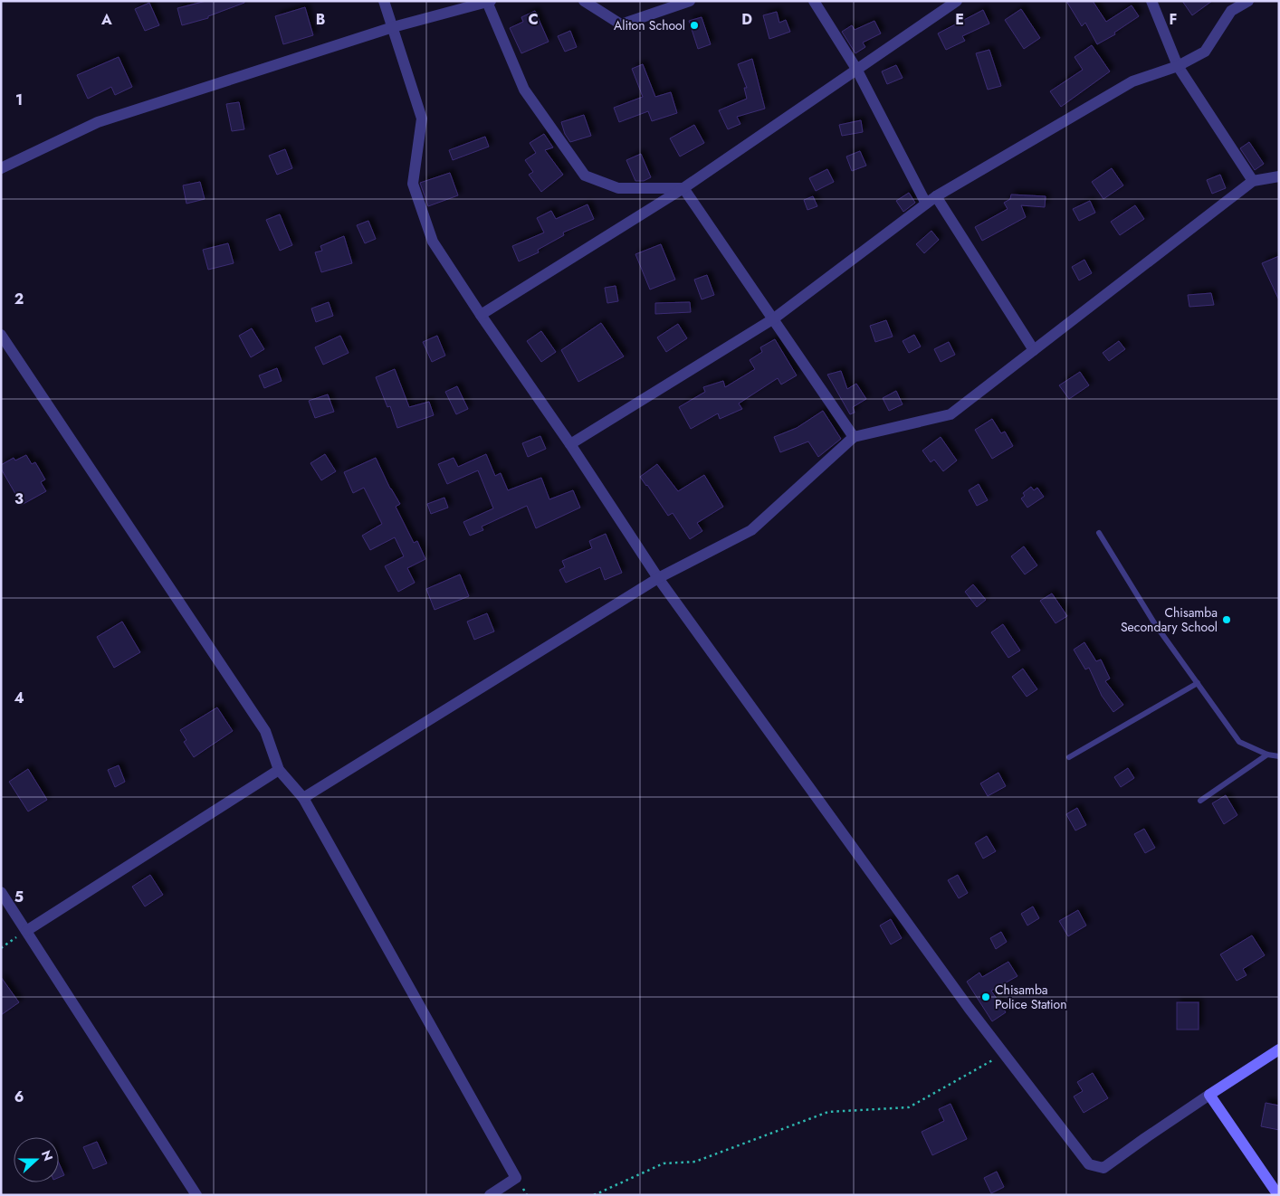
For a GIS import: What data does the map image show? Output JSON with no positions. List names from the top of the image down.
{
  "places": ["Aliton School", "Chisamba Secondary School", "Chisamba Police Station"],
  "north": "right",
  "grid": {
    "columns": [
      "A",
      "B",
      "C",
      "D",
      "E",
      "F"
    ],
    "rows": [
      "1",
      "2",
      "3",
      "4",
      "5",
      "6"
    ]
  }
}
